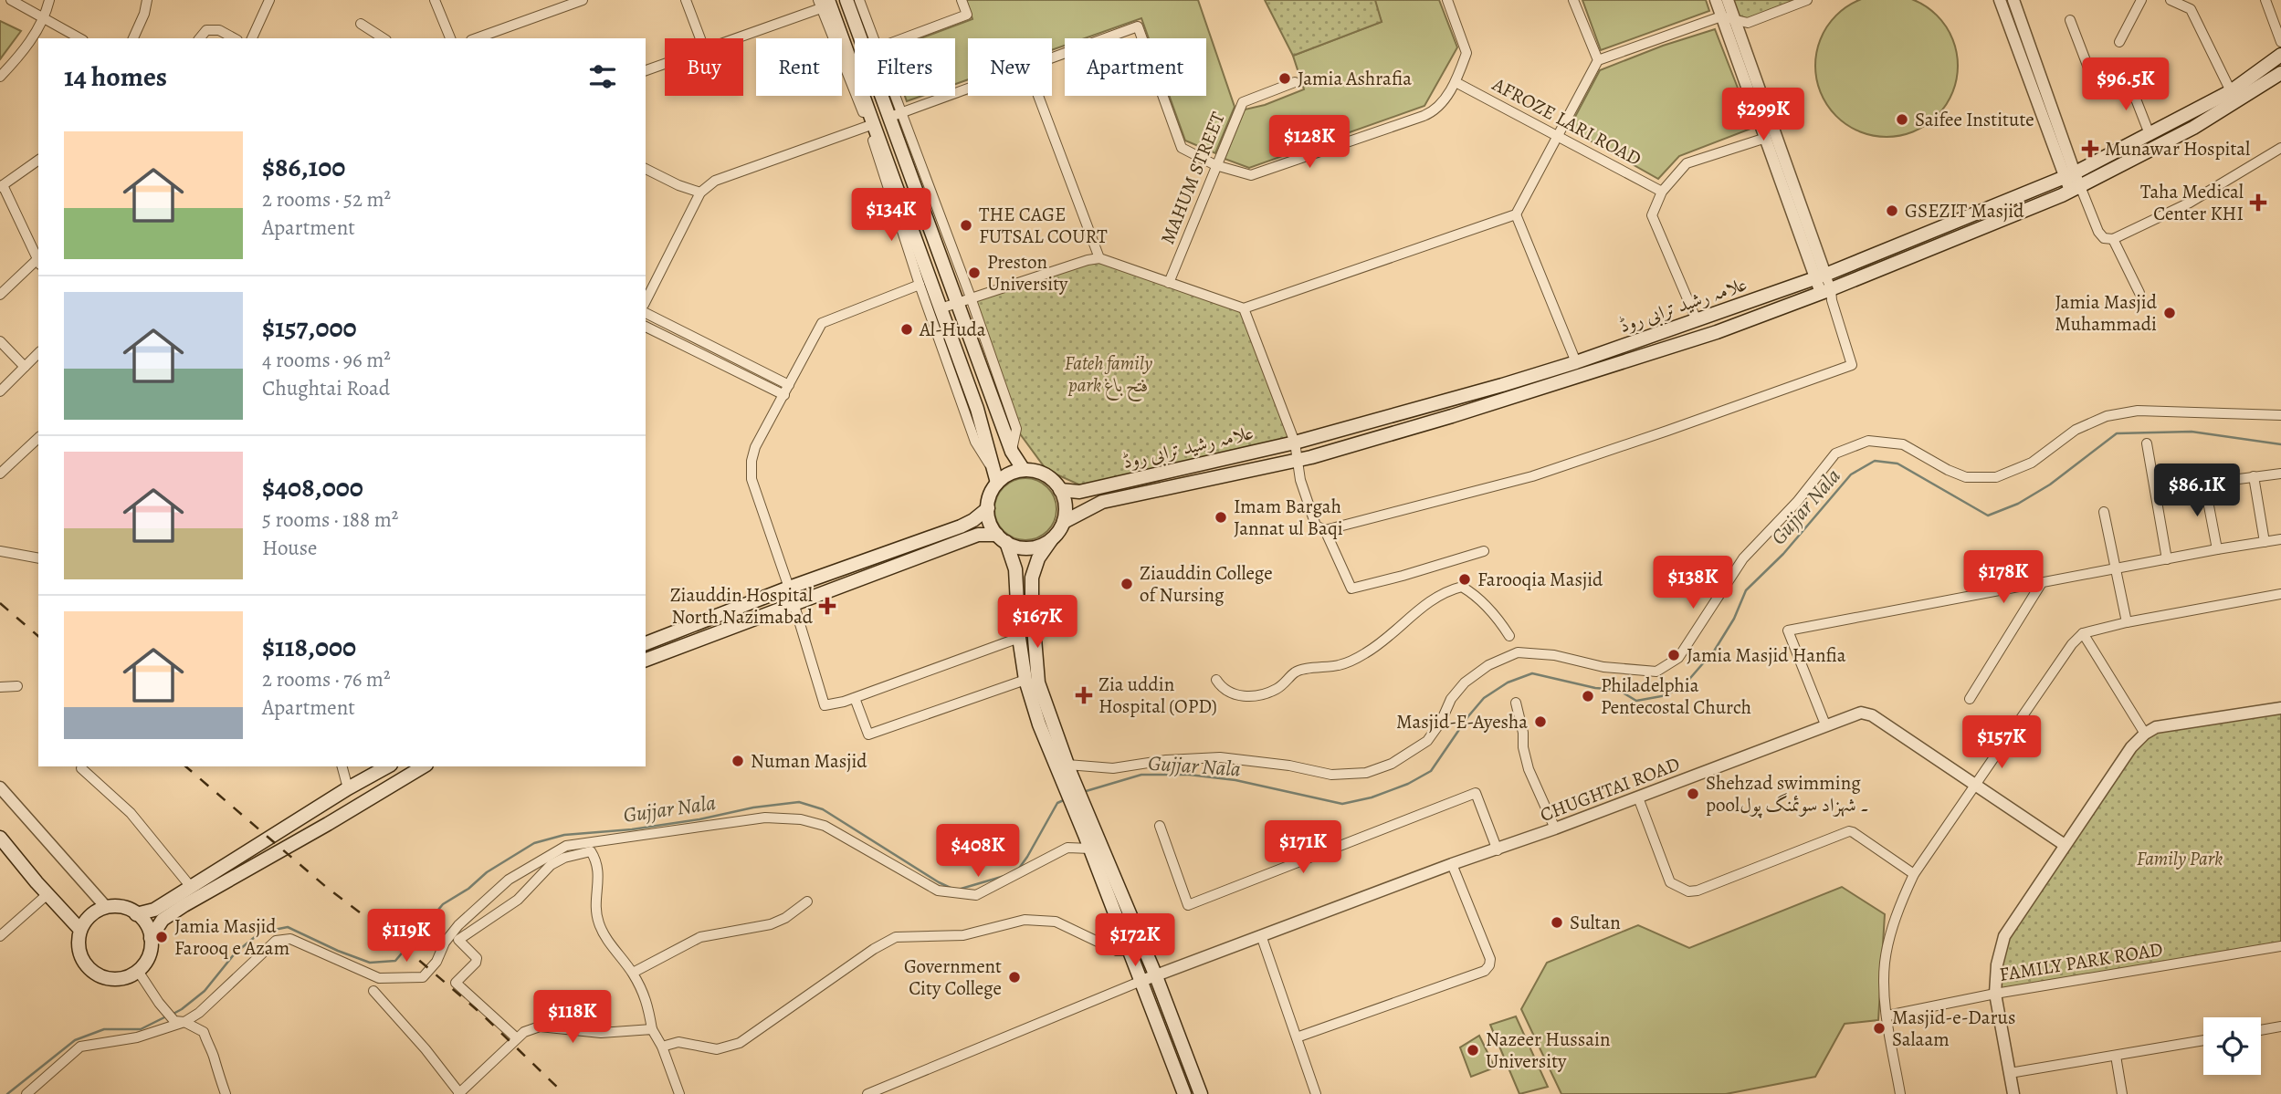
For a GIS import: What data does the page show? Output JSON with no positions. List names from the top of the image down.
{
  "streets": {
    "main road": ["علامہ رشید ترابی روڈ"],
    "street": [
      "AFROZE LARI ROAD",
      "MAHUM STREET",
      "CHUGHTAI ROAD",
      "FAMILY PARK ROAD"
    ]
  },
  "water": ["Gujjar Nala"],
  "parks": ["Fateh family park فتح باغ", "Family Park"],
  "places": {
    "other": [
      "Jamia Ashrafia",
      "Saifee Institute",
      "GSEZIT Masjid",
      "THE CAGE FUTSAL COURT",
      "Preston University",
      "Jamia Masjid Muhammadi",
      "Al-Huda",
      "Imam Bargah Jannat ul Baqi",
      "Farooqia Masjid",
      "Ziauddin College of Nursing",
      "Jamia Masjid Hanfia",
      "Philadelphia Pentecostal Church",
      "Masjid-E-Ayesha",
      "Numan Masjid",
      "Shehzad swimming pool۔ شہزاد سوئمنگ پول",
      "Sultan",
      "Jamia Masjid Farooq e Azam",
      "Government City College",
      "Masjid-e-Darus Salaam",
      "Nazeer Hussain University"
    ],
    "health": [
      "Munawar Hospital",
      "Taha Medical Center KHI",
      "Ziauddin Hospital North Nazimabad",
      "Zia uddin Hospital (OPD)"
    ]
  },
  "page": {
    "chip": [
      "Buy",
      "Rent",
      "Filters",
      "New",
      "Apartment"
    ],
    "heading": "14 homes",
    "price": [
      "$96.5K",
      "$299K",
      "$128K",
      "$134K",
      "$86.1K",
      "$178K",
      "$138K",
      "$167K",
      "$157K",
      "$171K",
      "$408K",
      "$119K",
      "$172K",
      "$118K"
    ],
    "list": [
      {
        "name": "$86,100",
        "note": "2 rooms · 52 m² · Apartment"
      },
      {
        "name": "$157,000",
        "note": "4 rooms · 96 m² · Chughtai Road"
      },
      {
        "name": "$408,000",
        "note": "5 rooms · 188 m² · House"
      },
      {
        "name": "$118,000",
        "note": "2 rooms · 76 m² · Apartment"
      }
    ]
  }
}
